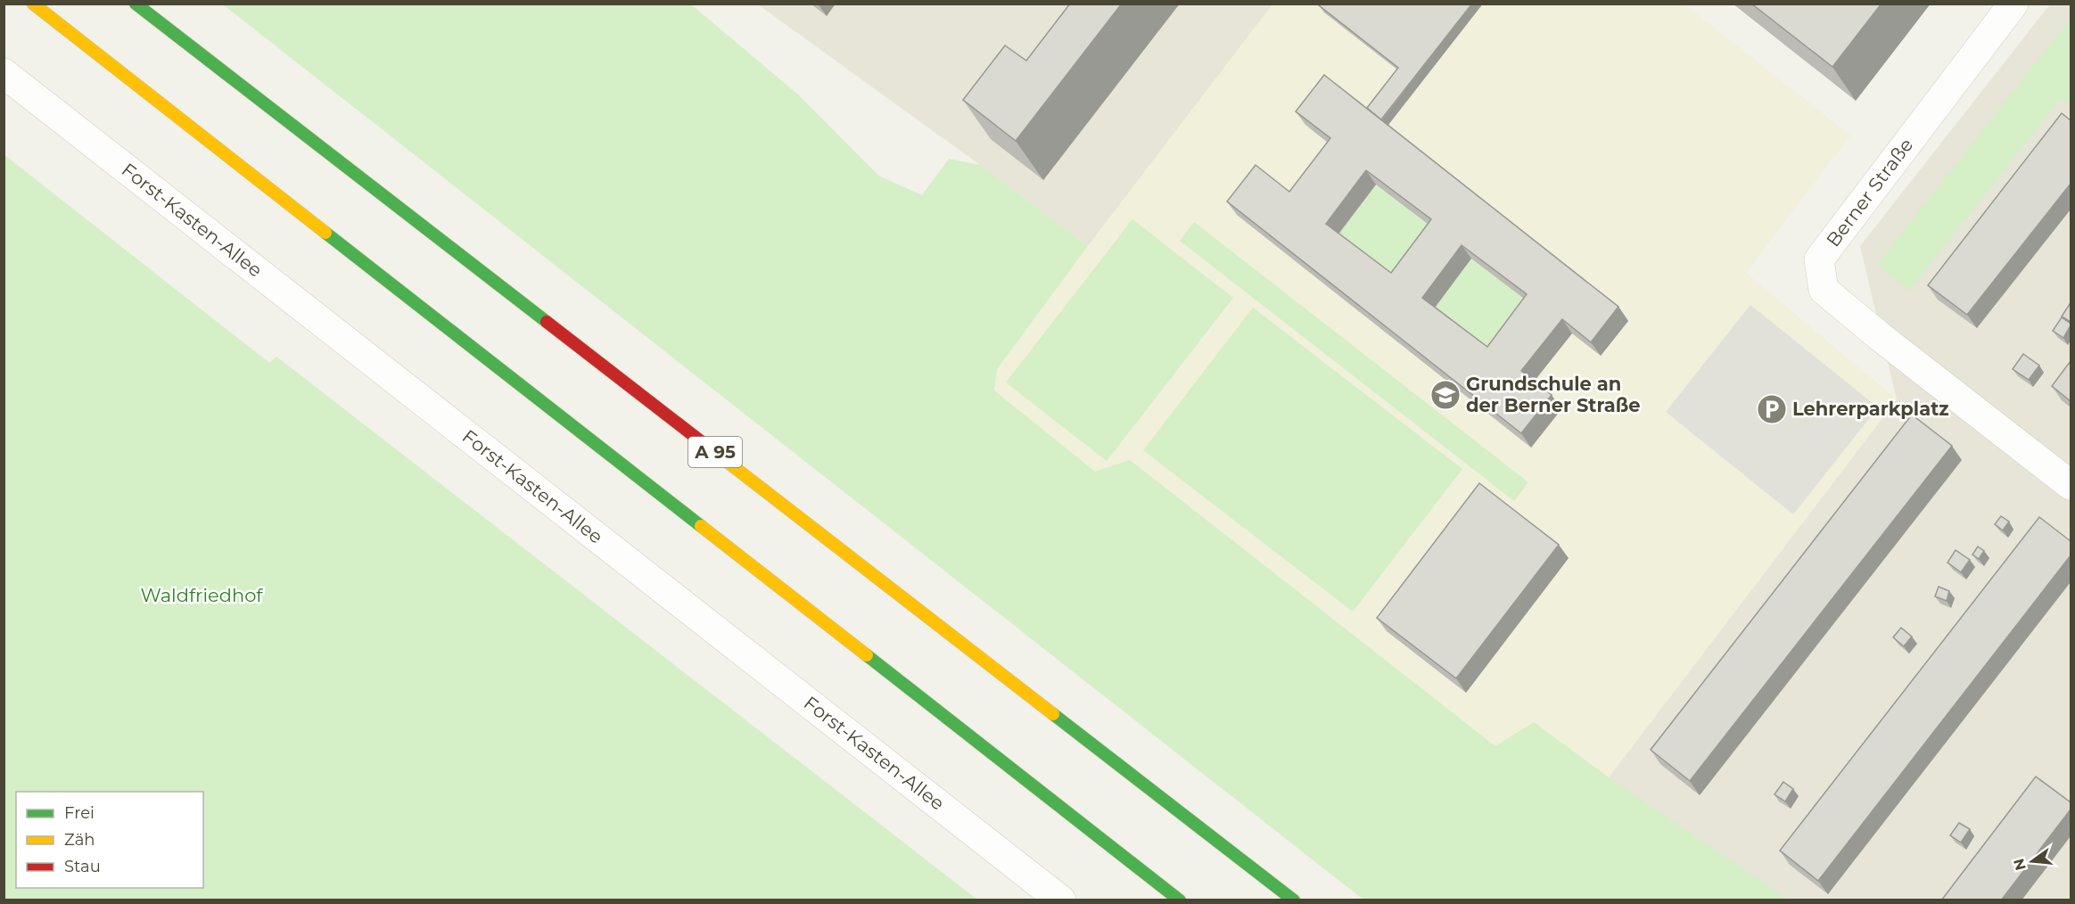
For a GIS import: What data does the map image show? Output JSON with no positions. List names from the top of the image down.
{
  "streets": {
    "highway": ["A 95"],
    "street": ["Berner Straße", "Forst-Kasten-Allee"]
  },
  "parks": ["Waldfriedhof"],
  "places": {
    "school or university": ["Grundschule an der Berner Straße"],
    "parking": ["Lehrerparkplatz"]
  },
  "legend": ["Frei", "Zäh", "Stau"],
  "north": "left"
}
